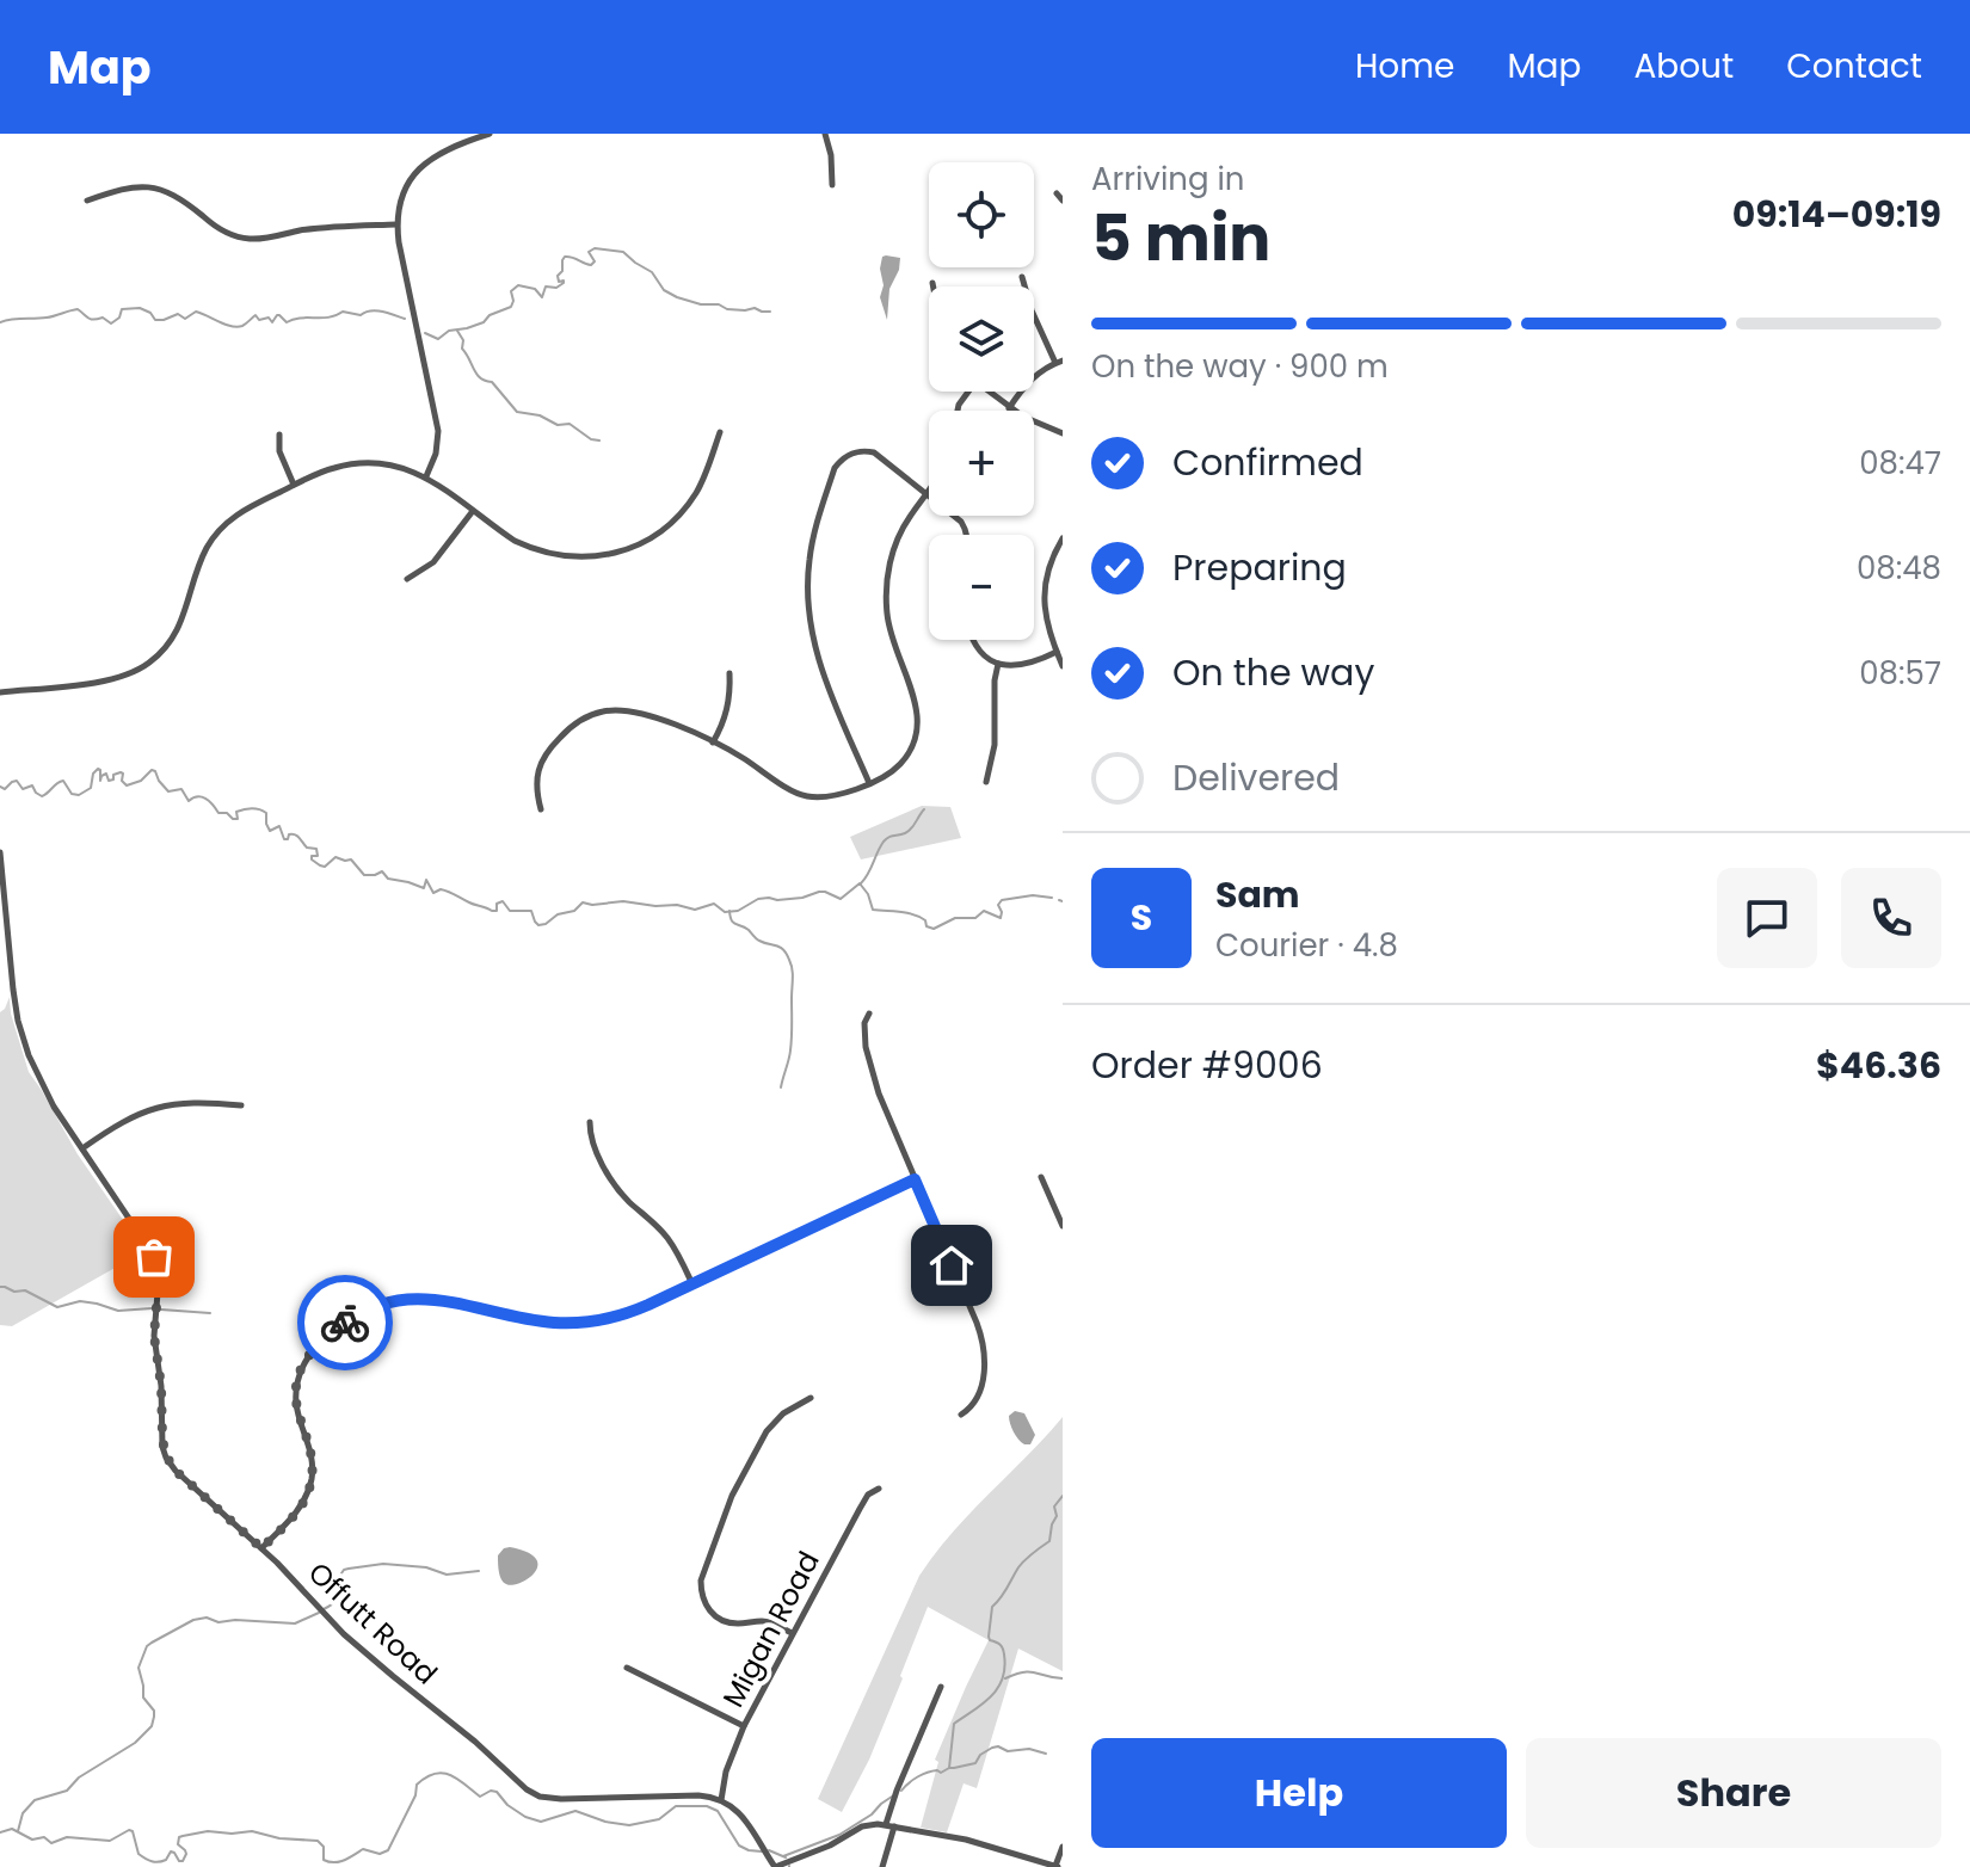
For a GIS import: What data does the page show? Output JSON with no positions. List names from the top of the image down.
{
  "streets": {
    "street": ["Offutt Road", "Migan Road"]
  },
  "crossings": [
    ["Offutt Road", "Migan Road"]
  ],
  "page": {
    "header": "Map",
    "nav": [
      "Home",
      "Map",
      "About",
      "Contact"
    ],
    "heading": ["5 min", "Arriving in", "09:14–09:19"],
    "panel": [
      "Sam",
      "Courier · 4.8",
      "Order #9006",
      "$46.36"
    ],
    "map_buttons": ["+", "−"],
    "bar": "On the way · 900 m",
    "list": [
      ["Confirmed", "08:47"],
      ["Preparing", "08:48"],
      ["On the way", "08:57"],
      "Delivered"
    ],
    "round": "S",
    "buttons": ["Help", "Share"]
  }
}
